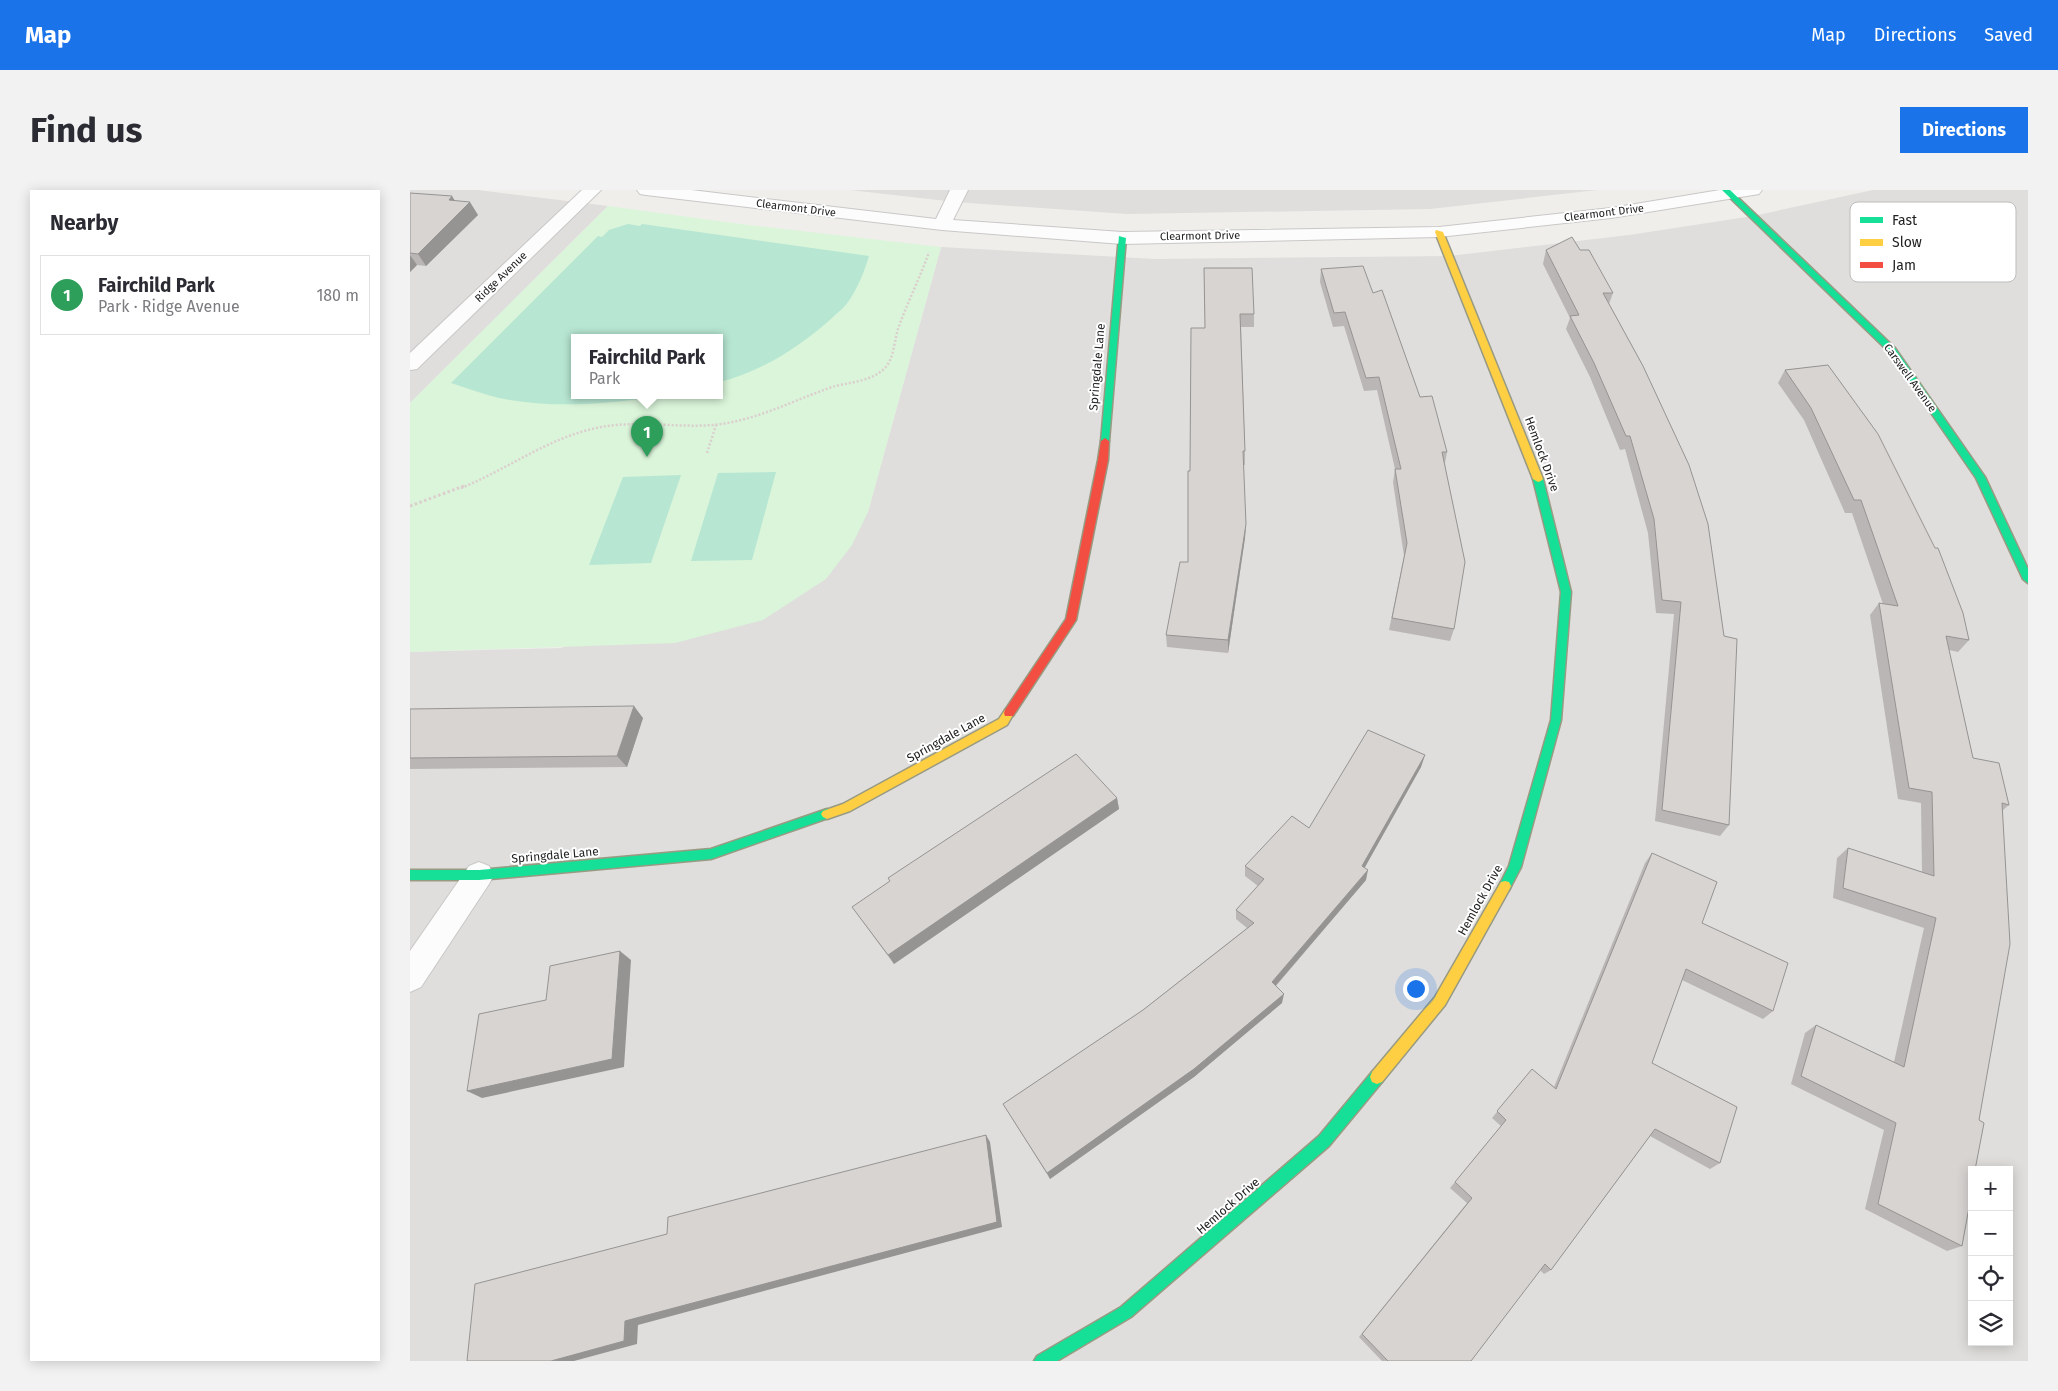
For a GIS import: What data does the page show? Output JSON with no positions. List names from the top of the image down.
{
  "streets": {
    "street": [
      "Clearmont Drive",
      "Ridge Avenue",
      "Springdale Lane",
      "Carswell Avenue",
      "Hemlock Drive"
    ]
  },
  "crossings": [
    ["Clearmont Drive", "Springdale Lane"],
    ["Clearmont Drive", "Carswell Avenue"],
    ["Clearmont Drive", "Hemlock Drive"]
  ],
  "legend": ["Fast", "Slow", "Jam"],
  "page": {
    "header": "Map",
    "nav": ["Map", "Directions", "Saved"],
    "buttons": "Directions",
    "title": "Find us",
    "heading": "Nearby",
    "list": [
      {
        "mark": "1",
        "name": "Fairchild Park",
        "note": "Park · Ridge Avenue",
        "value": "180 m"
      }
    ],
    "popup": ["Fairchild Park", "Park"],
    "pins": "1",
    "map_buttons": ["+", "−"]
  }
}
